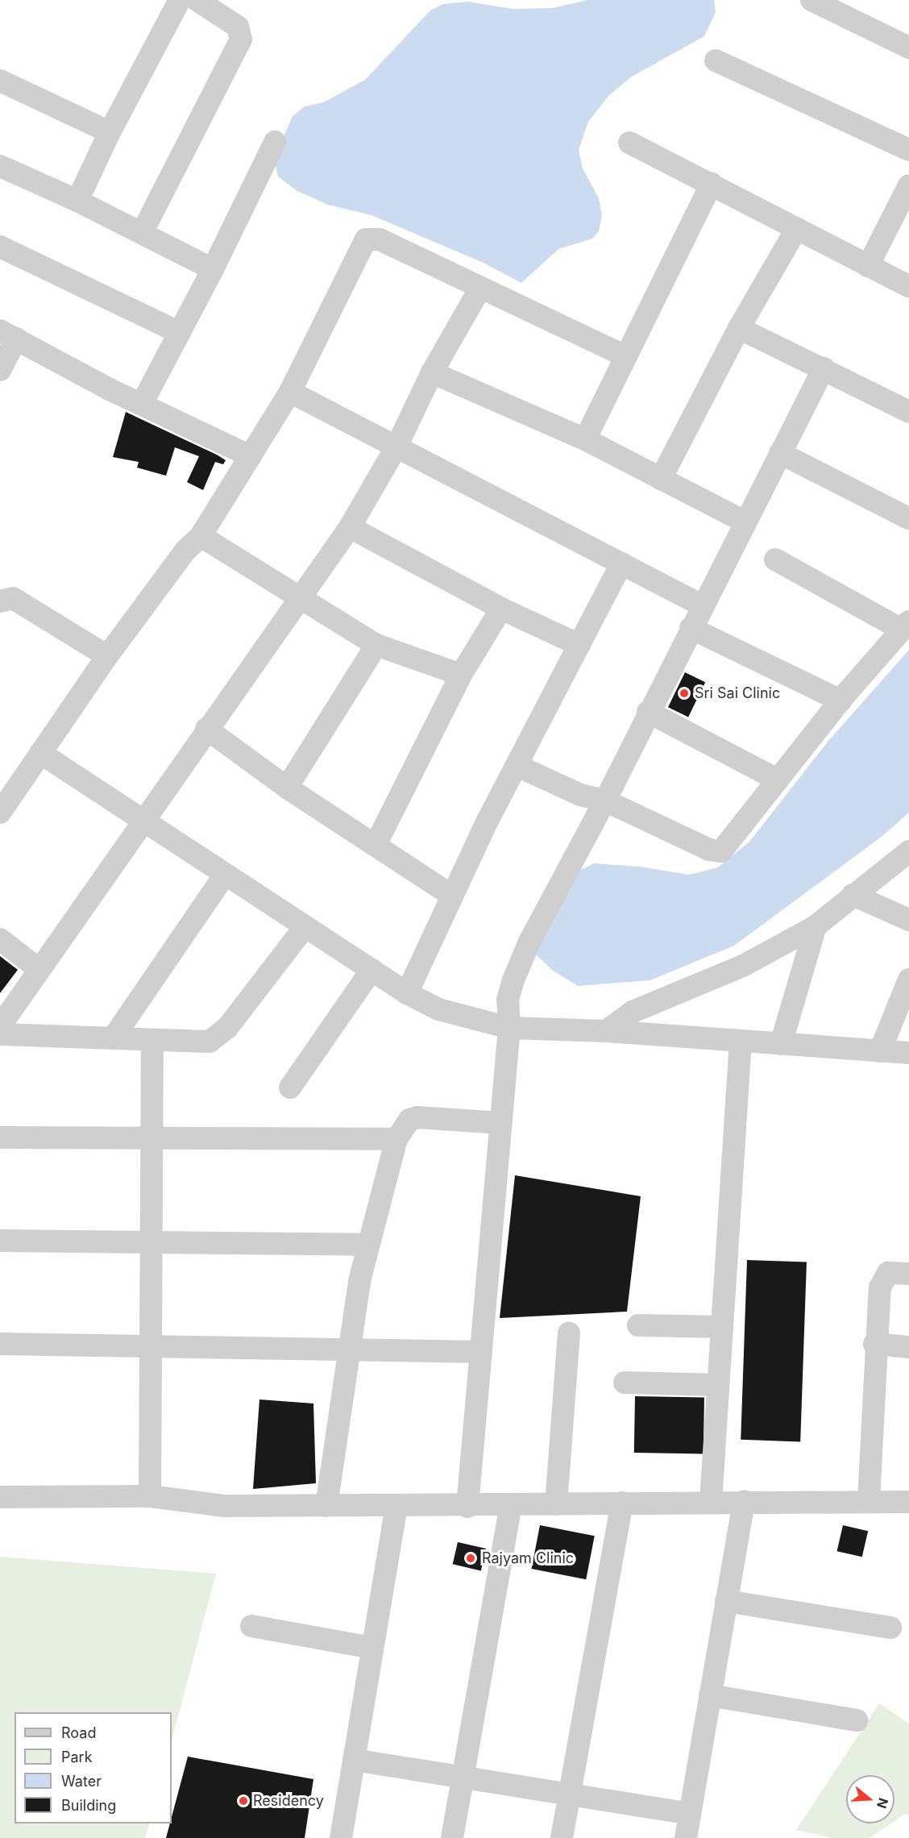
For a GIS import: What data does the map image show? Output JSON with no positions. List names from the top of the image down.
{
  "places": ["Sri Sai Clinic", "Rajyam Clinic", "Residency"],
  "legend": [
    "Road",
    "Park",
    "Water",
    "Building"
  ],
  "north": "right"
}
